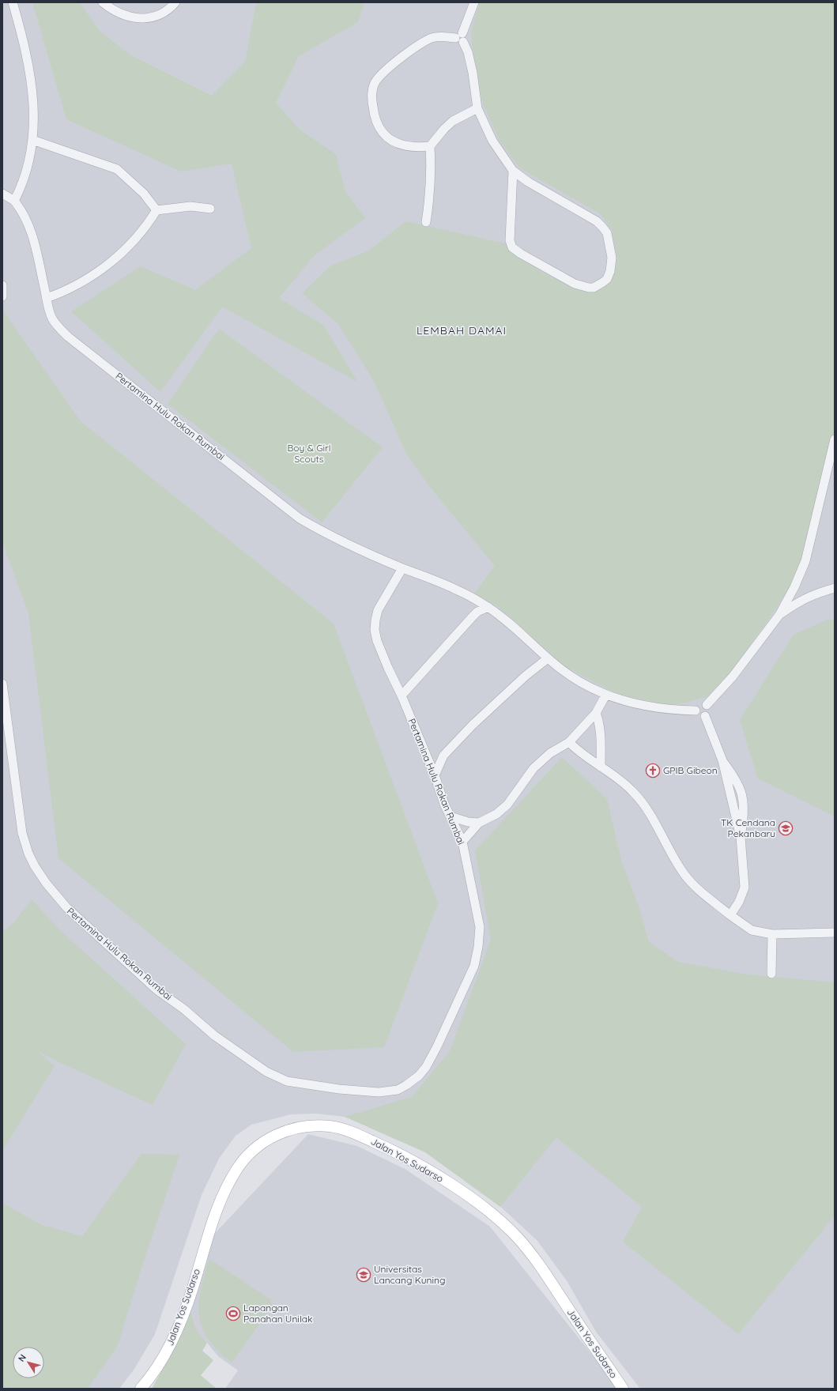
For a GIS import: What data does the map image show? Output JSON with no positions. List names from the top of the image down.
{
  "streets": {
    "main road": ["Jalan Yos Sudarso"],
    "street": ["Pertamina Hulu Rokan Rumbai"]
  },
  "districts": ["LEMBAH DAMAI"],
  "parks": ["Boy & Girl Scouts"],
  "places": {
    "church": ["GPIB Gibeon"],
    "school or university": ["TK Cendana Pekanbaru", "Universitas Lancang Kuning"],
    "sports": ["Lapangan Panahan Unilak"]
  },
  "north": "top left"
}
